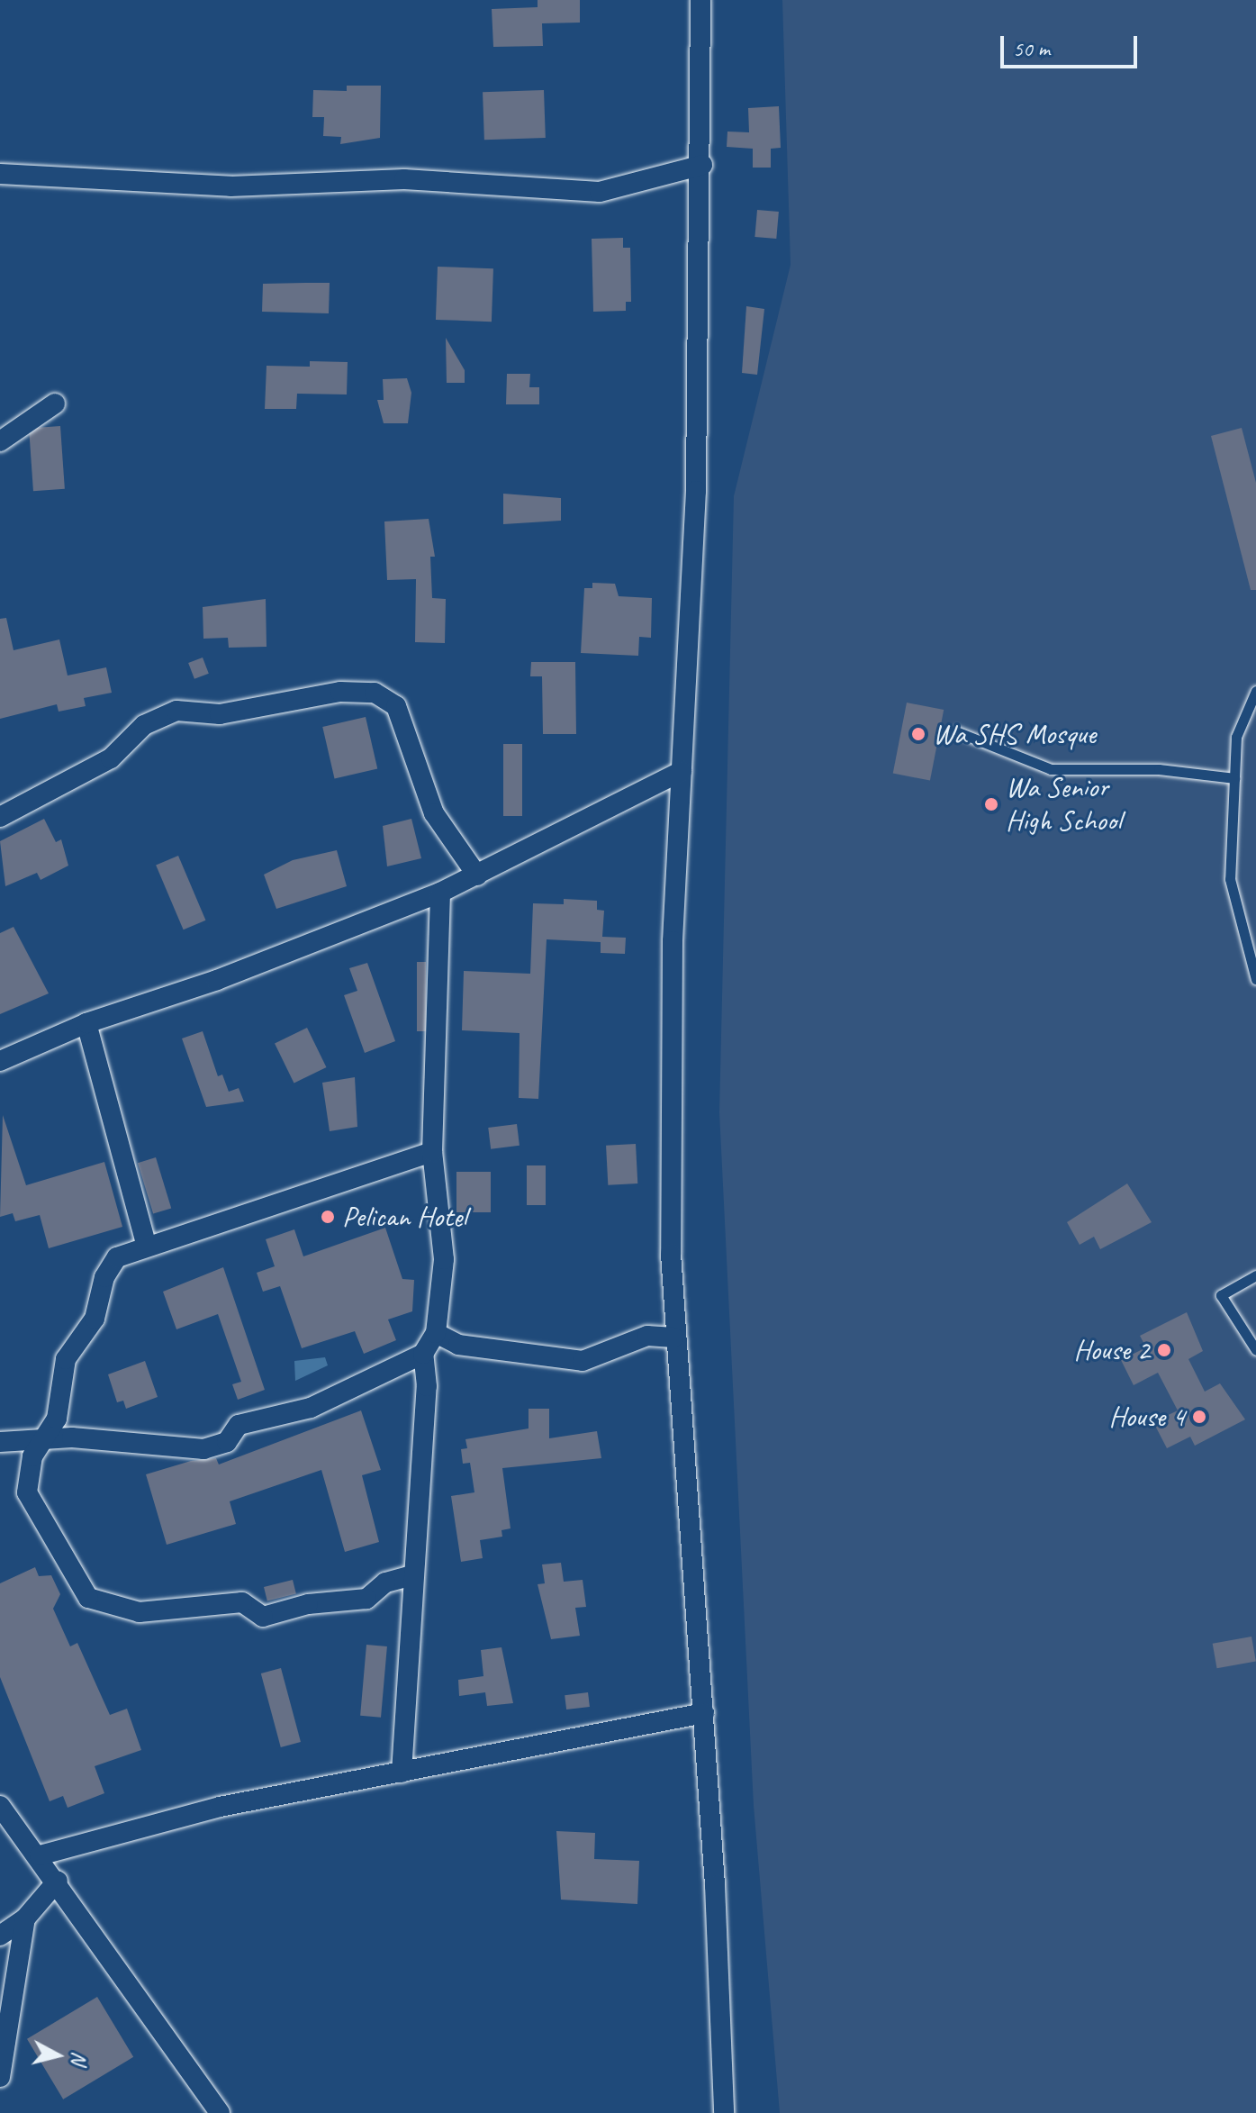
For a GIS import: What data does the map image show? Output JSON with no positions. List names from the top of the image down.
{
  "places": [
    "Wa SHS Mosque",
    "Wa Senior High School",
    "Pelican Hotel",
    "House 2",
    "House 4"
  ],
  "scale_bar": "50 m",
  "north": "right"
}
